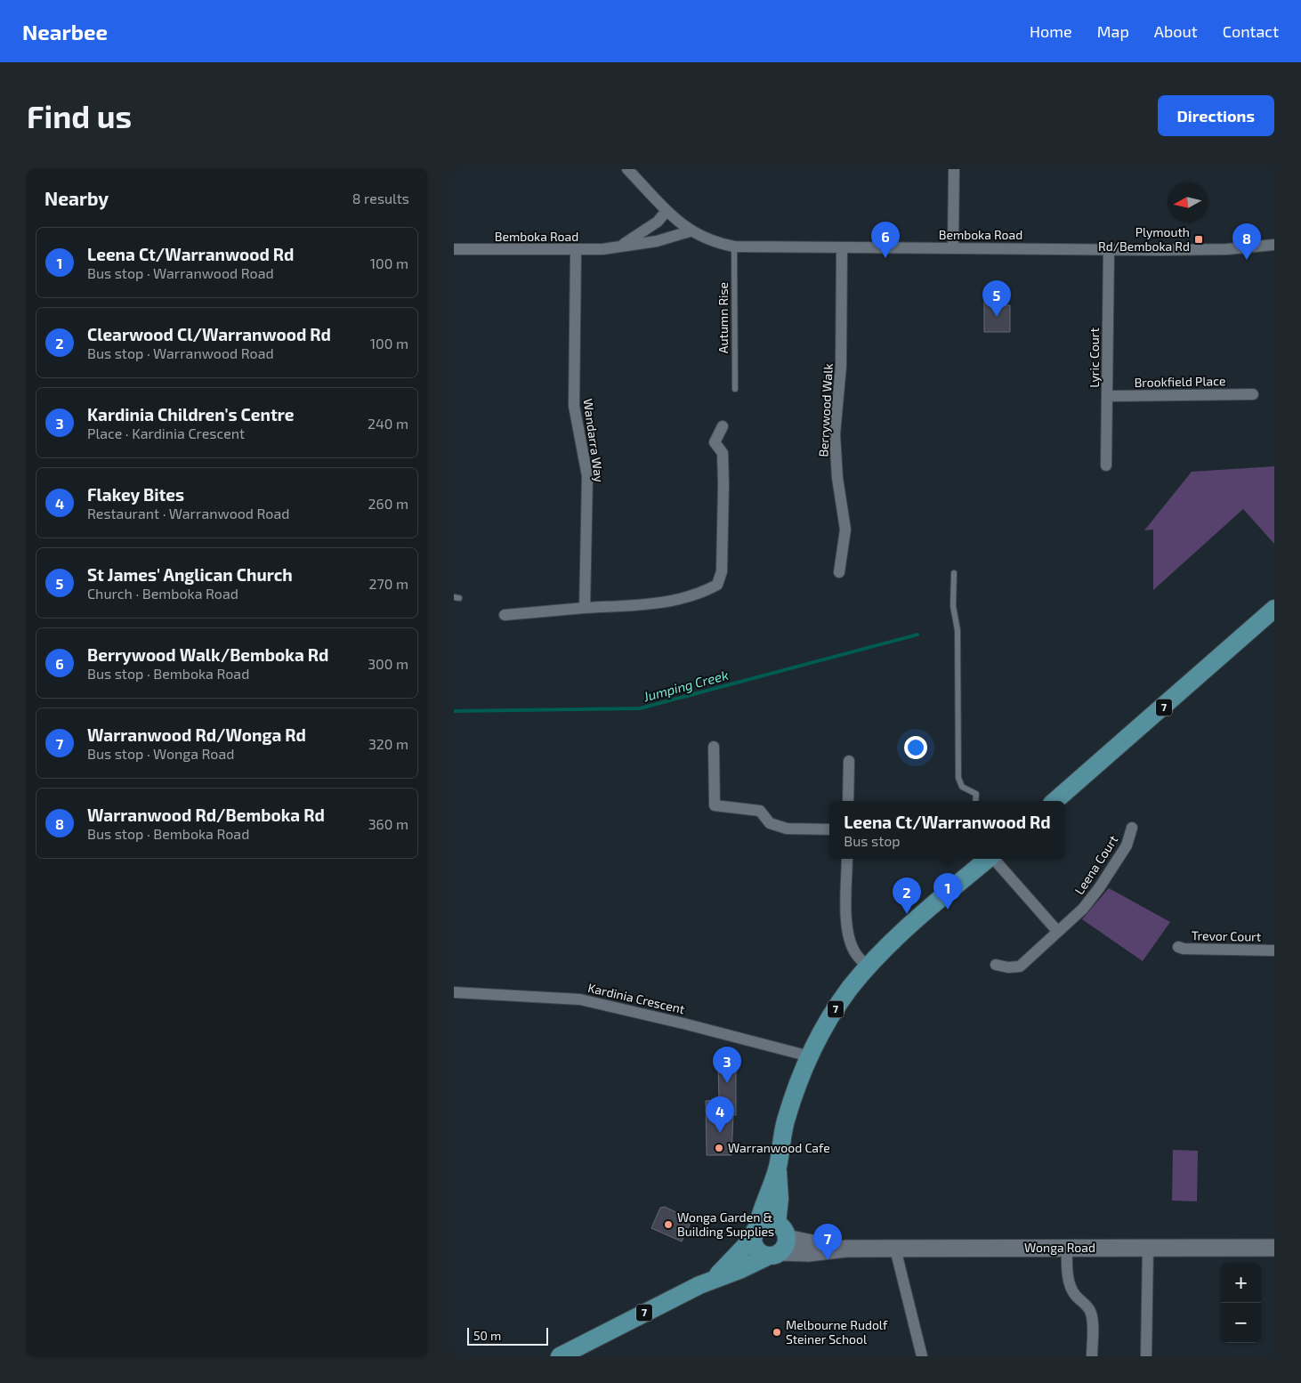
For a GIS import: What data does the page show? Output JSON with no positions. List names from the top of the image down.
{
  "streets": {
    "main road": ["7", "Wonga Road"],
    "street": [
      "Bemboka Road",
      "Lyric Court",
      "Brookfield Place",
      "Berrywood Walk",
      "Wandarra Way",
      "Leena Court",
      "Trevor Court",
      "Kardinia Crescent"
    ],
    "lane": ["Autumn Rise"]
  },
  "crossings": [
    ["Bemboka Road", "Autumn Rise"],
    ["Bemboka Road", "Lyric Court"],
    ["Bemboka Road", "Berrywood Walk"],
    ["Bemboka Road", "Wandarra Way"],
    ["Lyric Court", "Brookfield Place"],
    ["7", "Kardinia Crescent"],
    ["7", "Wonga Road"]
  ],
  "water": ["Jumping Creek"],
  "places": {
    "transit": ["Plymouth Rd/Bemboka Rd"],
    "other": ["Warranwood Cafe", "Wonga Garden & Building Supplies", "Melbourne Rudolf Steiner School"]
  },
  "scale_bar": "50 m",
  "north": "left",
  "page": {
    "header": "Nearbee",
    "nav": [
      "Home",
      "Map",
      "About",
      "Contact"
    ],
    "buttons": "Directions",
    "title": "Find us",
    "heading": ["Nearby", "8 results"],
    "pins": [
      "6",
      "8",
      "5",
      "1",
      "2",
      "3",
      "4",
      "7"
    ],
    "list": [
      {
        "mark": "1",
        "name": "Leena Ct/Warranwood Rd",
        "note": "Bus stop · Warranwood Road",
        "value": "100 m"
      },
      {
        "mark": "2",
        "name": "Clearwood Cl/Warranwood Rd",
        "note": "Bus stop · Warranwood Road",
        "value": "100 m"
      },
      {
        "mark": "3",
        "name": "Kardinia Children's Centre",
        "note": "Place · Kardinia Crescent",
        "value": "240 m"
      },
      {
        "mark": "4",
        "name": "Flakey Bites",
        "note": "Restaurant · Warranwood Road",
        "value": "260 m"
      },
      {
        "mark": "5",
        "name": "St James' Anglican Church",
        "note": "Church · Bemboka Road",
        "value": "270 m"
      },
      {
        "mark": "6",
        "name": "Berrywood Walk/Bemboka Rd",
        "note": "Bus stop · Bemboka Road",
        "value": "300 m"
      },
      {
        "mark": "7",
        "name": "Warranwood Rd/Wonga Rd",
        "note": "Bus stop · Wonga Road",
        "value": "320 m"
      },
      {
        "mark": "8",
        "name": "Warranwood Rd/Bemboka Rd",
        "note": "Bus stop · Bemboka Road",
        "value": "360 m"
      }
    ],
    "popup": ["Leena Ct/Warranwood Rd", "Bus stop"],
    "map_buttons": ["+", "−"],
    "scale": "50 m"
  }
}
